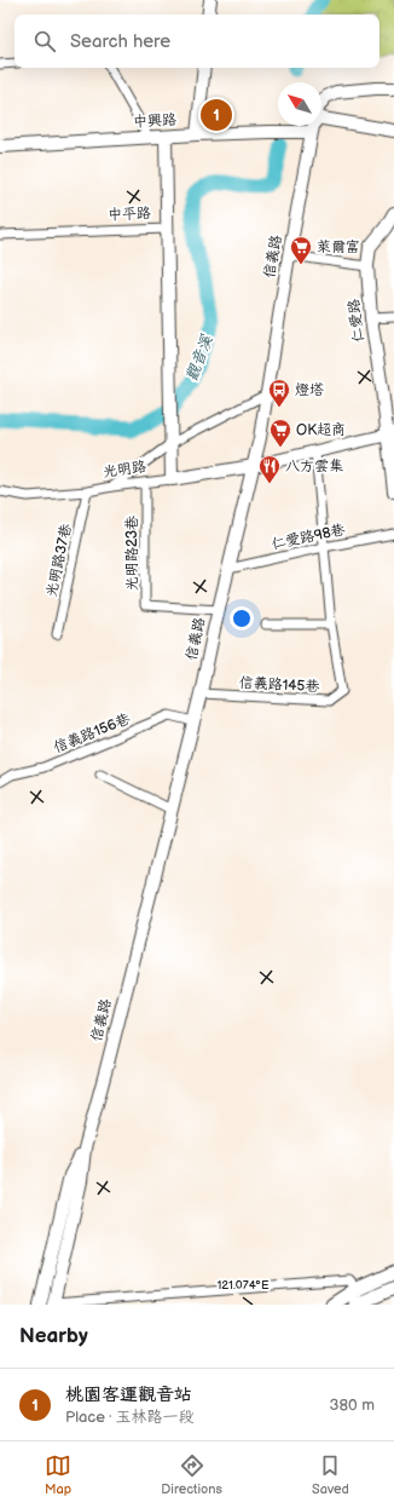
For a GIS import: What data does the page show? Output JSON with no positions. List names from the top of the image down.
{
  "streets": {
    "main road": [
      "中興路",
      "中平路",
      "信義路",
      "仁愛路",
      "光明路"
    ],
    "street": [
      "仁愛路98巷",
      "光明路23巷",
      "光明路37巷",
      "信義路145巷",
      "信義路156巷"
    ]
  },
  "crossings": [
    ["中興路", "中平路"],
    ["中興路", "信義路"],
    ["信義路", "光明路"],
    ["信義路", "仁愛路98巷"],
    ["信義路", "光明路23巷"],
    ["信義路", "信義路145巷"],
    ["信義路", "信義路156巷"],
    ["仁愛路", "光明路"],
    ["光明路", "光明路37巷"]
  ],
  "water": ["觀音溪"],
  "places": {
    "supermarket": ["萊爾富", "OK超商"],
    "bus stop": ["燈塔"],
    "restaurant": ["八方雲集"]
  },
  "north": "top left",
  "page": {
    "search": "Search here",
    "pins": "1",
    "heading": "Nearby",
    "list": [
      {
        "mark": "1",
        "name": "桃園客運觀音站",
        "note": "Place · 玉林路一段",
        "value": "380 m"
      }
    ],
    "nav": ["Map", "Directions", "Saved"]
  },
  "coordinates": ["121.074°E"]
}
